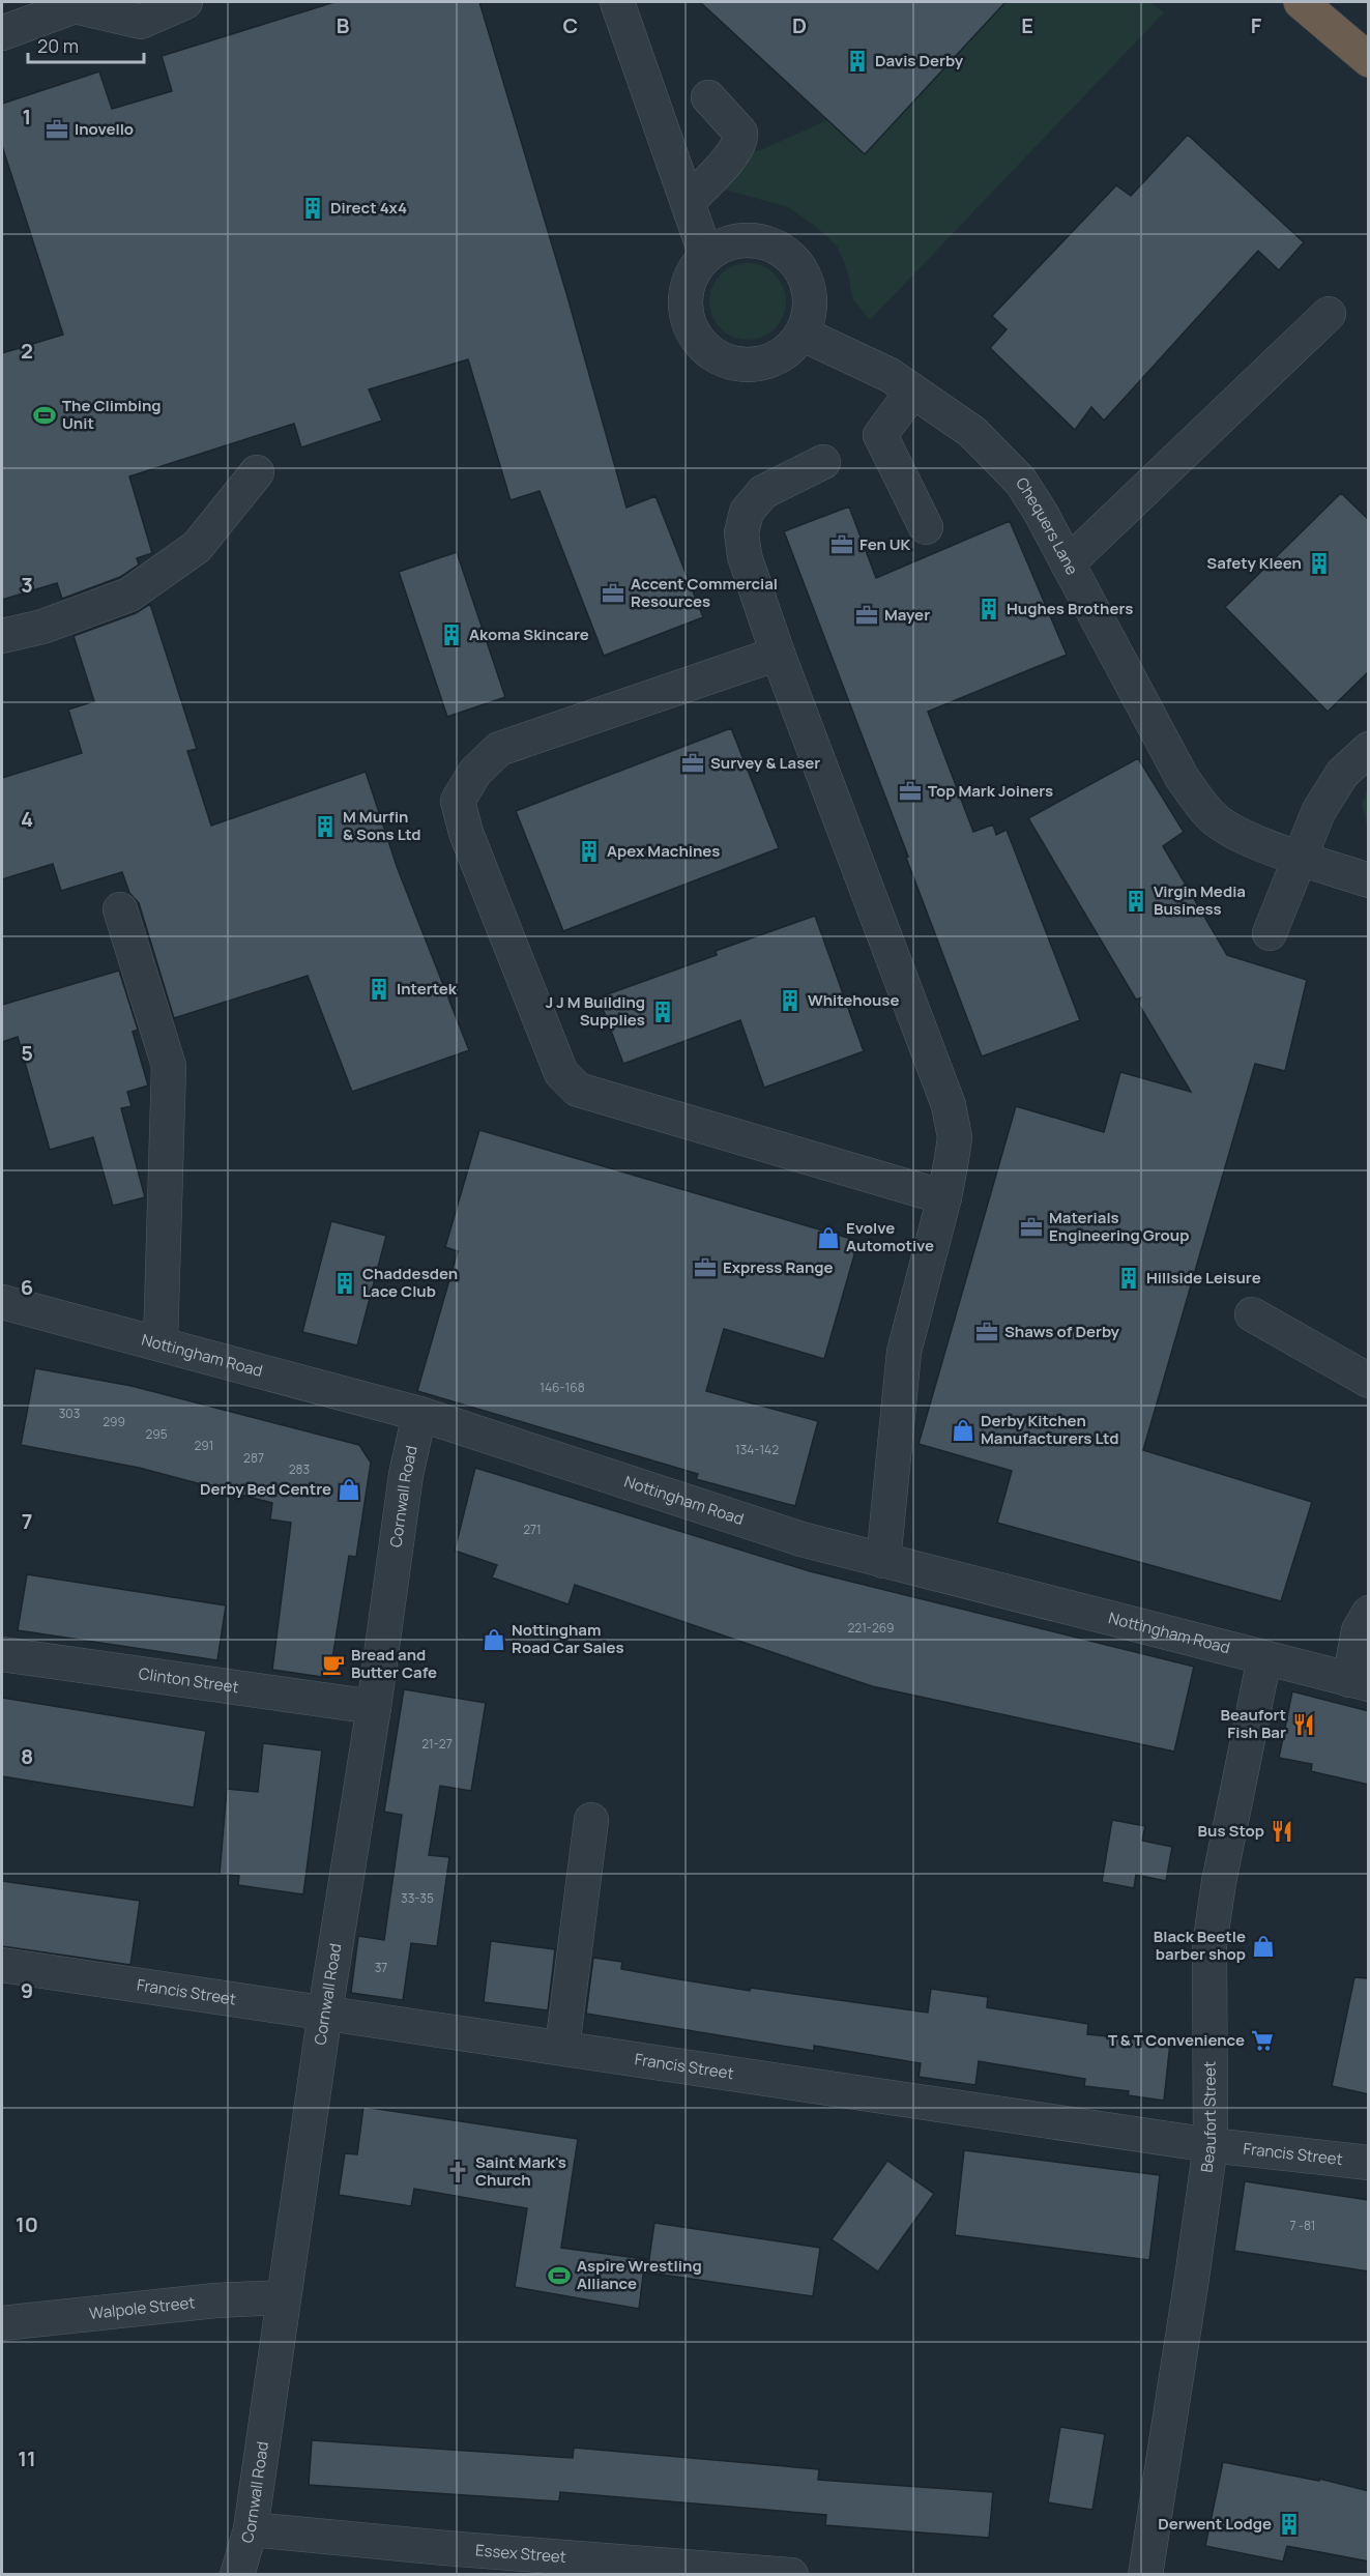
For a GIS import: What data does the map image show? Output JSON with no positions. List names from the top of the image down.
{
  "streets": {
    "street": [
      "Chequers Lane",
      "Nottingham Road",
      "Cornwall Road",
      "Clinton Street",
      "Francis Street",
      "Beaufort Street",
      "Walpole Street",
      "Essex Street"
    ]
  },
  "crossings": [
    ["Nottingham Road", "Cornwall Road"],
    ["Nottingham Road", "Beaufort Street"],
    ["Cornwall Road", "Clinton Street"],
    ["Cornwall Road", "Francis Street"],
    ["Cornwall Road", "Walpole Street"],
    ["Cornwall Road", "Essex Street"],
    ["Francis Street", "Beaufort Street"]
  ],
  "places": {
    "building": [
      "Davis Derby",
      "Direct 4x4",
      "Safety Kleen",
      "Hughes Brothers",
      "Akoma Skincare",
      "M Murfin & Sons Ltd",
      "Apex Machines",
      "Virgin Media Business",
      "Intertek",
      "Whitehouse",
      "J J M Building Supplies",
      "Hillside Leisure",
      "Chaddesden Lace Club",
      "Derwent Lodge"
    ],
    "office": [
      "Inovello",
      "Fen UK",
      "Accent Commercial Resources",
      "Mayer",
      "Survey & Laser",
      "Top Mark Joiners",
      "Materials Engineering Group",
      "Express Range",
      "Shaws of Derby"
    ],
    "sports": ["The Climbing Unit", "Aspire Wrestling Alliance"],
    "shop": [
      "Evolve Automotive",
      "Derby Kitchen Manufacturers Ltd",
      "Derby Bed Centre",
      "Nottingham Road Car Sales",
      "Black Beetle barber shop"
    ],
    "cafe": ["Bread and Butter Cafe"],
    "restaurant": ["Beaufort Fish Bar", "Bus Stop"],
    "supermarket": ["T & T Convenience"],
    "church": ["Saint Mark's Church"]
  },
  "house_numbers": [
    "146-168",
    "303",
    "299",
    "295",
    "291",
    "134-142",
    "287",
    "283",
    "271",
    "221-269",
    "21-27",
    "33-35",
    "37",
    "7 -81"
  ],
  "scale_bar": "20 m",
  "grid": {
    "columns": [
      "B",
      "C",
      "D",
      "E",
      "F"
    ],
    "rows": [
      "1",
      "2",
      "3",
      "4",
      "5",
      "6",
      "7",
      "8",
      "9",
      "10",
      "11"
    ]
  }
}
